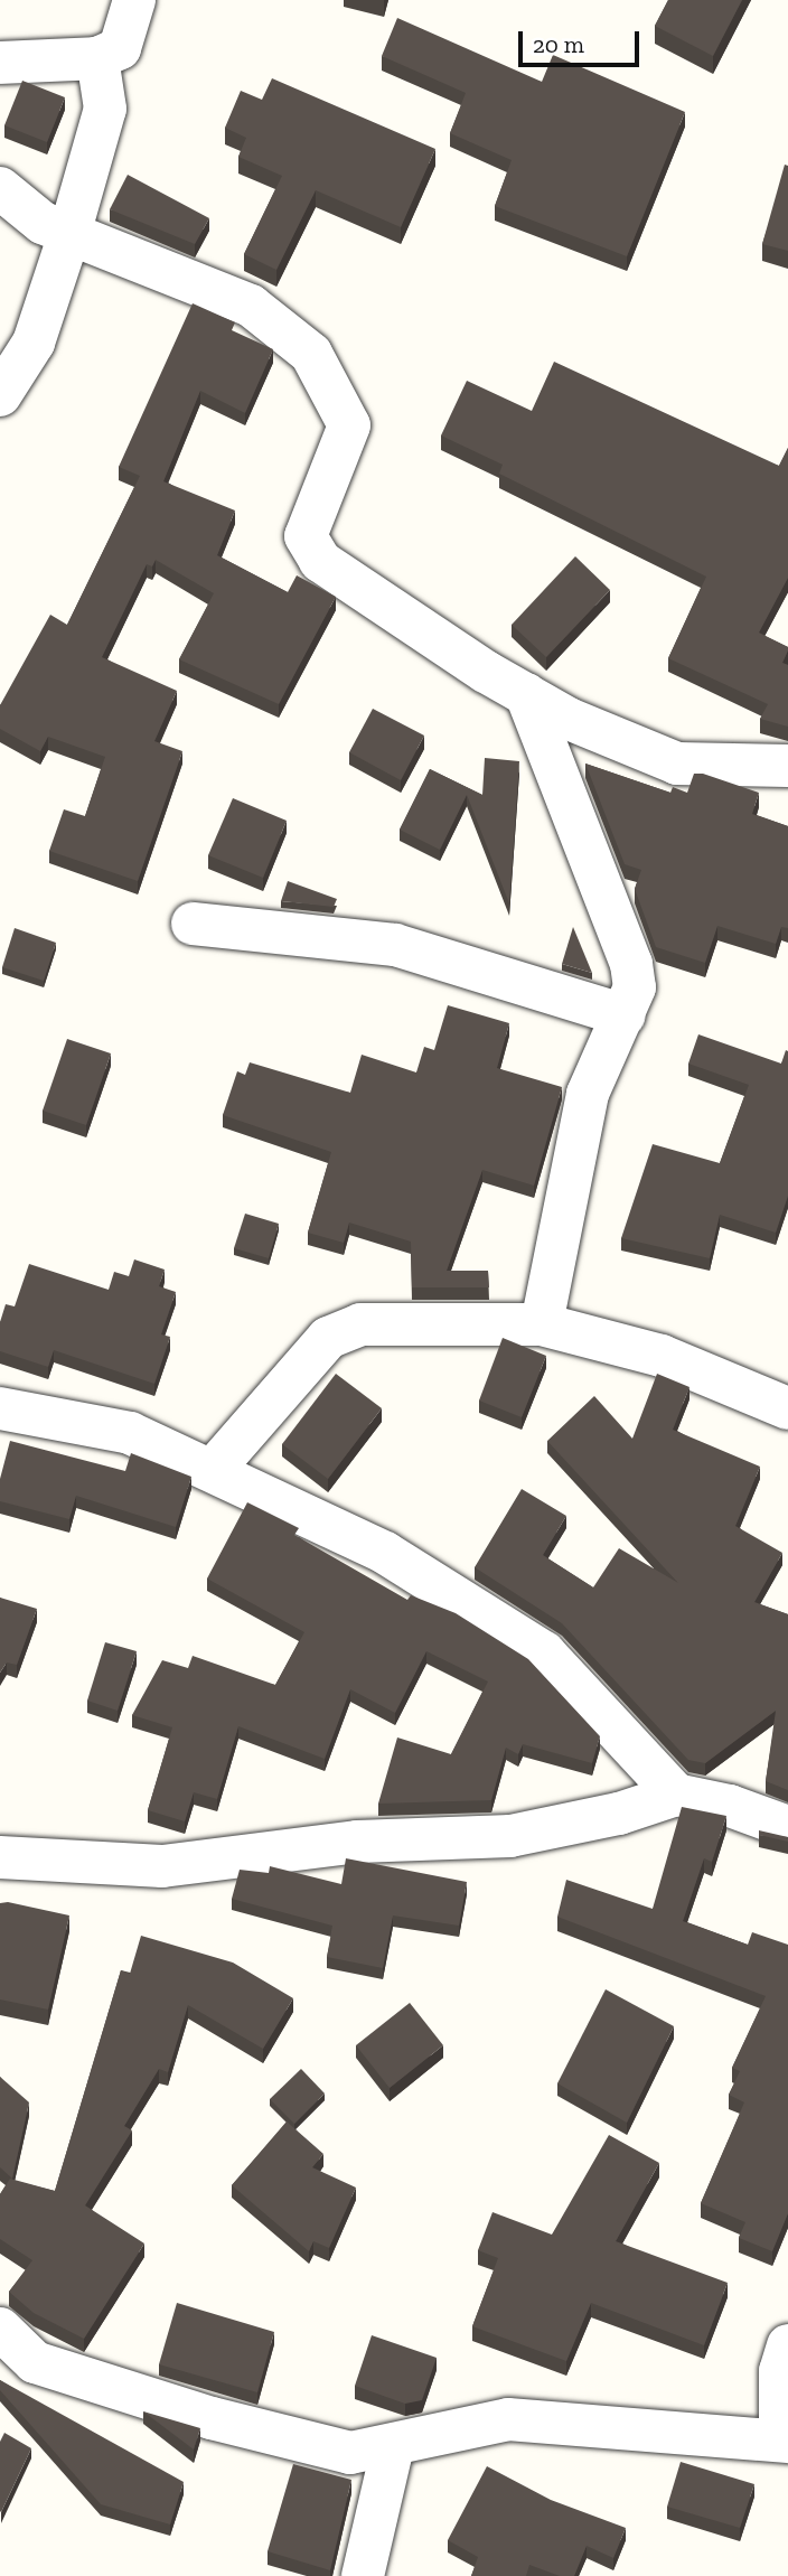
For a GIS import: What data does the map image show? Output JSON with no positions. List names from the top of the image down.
{
  "scale_bar": "20 m"
}
